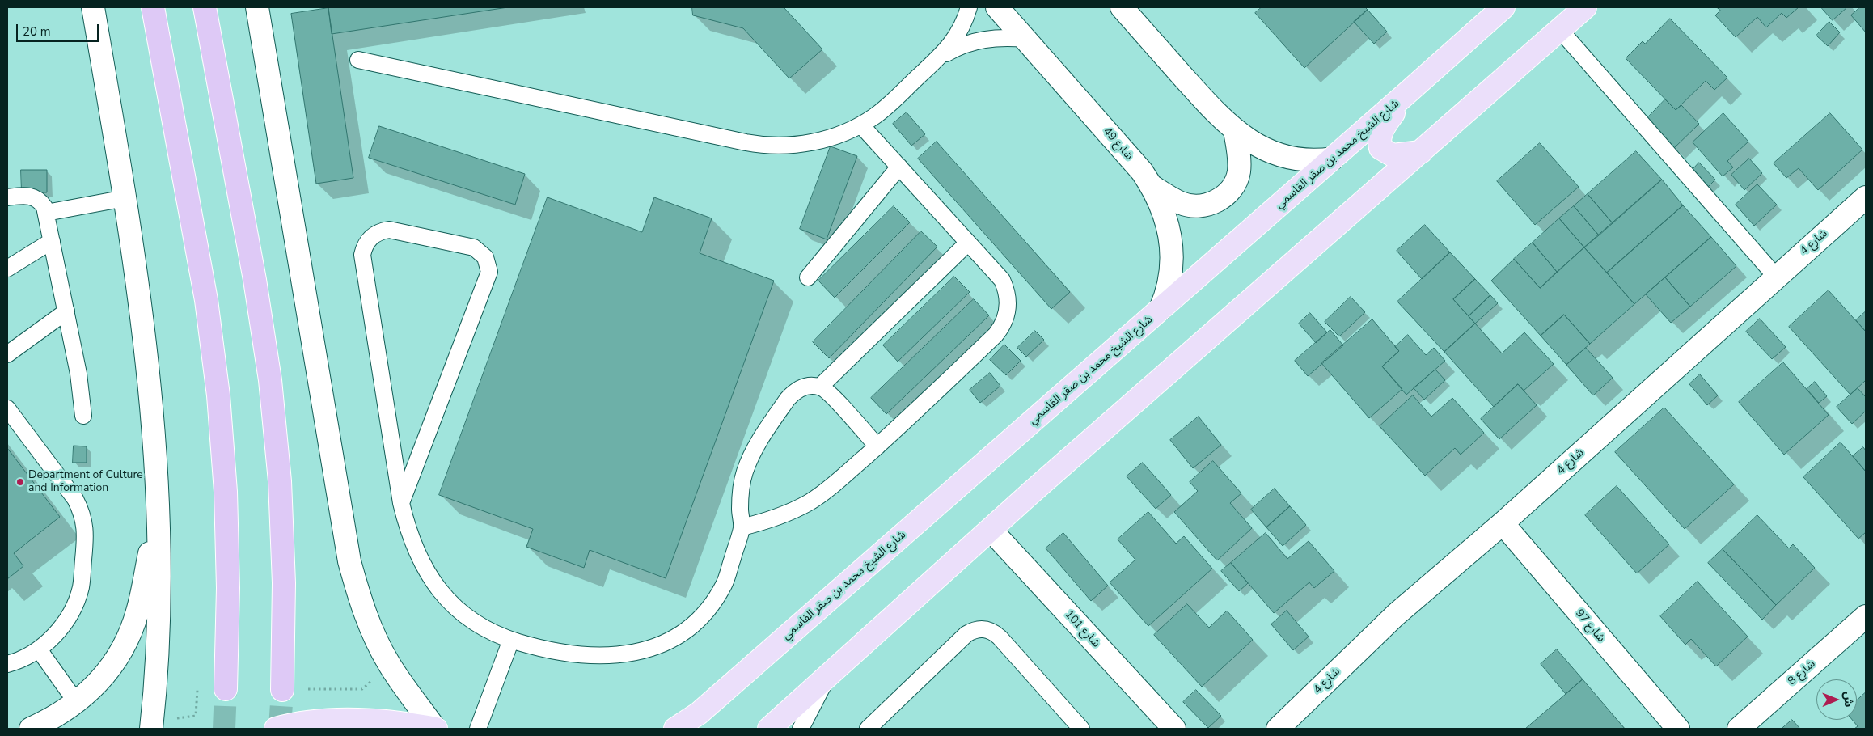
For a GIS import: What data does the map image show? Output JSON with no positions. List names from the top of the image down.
{
  "streets": {
    "main road": ["شارع الشيخ محمد بن صقر القاسمي"],
    "street": [
      "شارع 49",
      "شارع 4",
      "شارع 97",
      "شارع 101",
      "شارع 8"
    ]
  },
  "crossings": [
    ["شارع 49", "شارع الشيخ محمد بن صقر القاسمي"],
    ["شارع 4", "شارع 97"]
  ],
  "places": ["Department of Culture and Information"],
  "scale_bar": "20 m",
  "north": "right"
}
